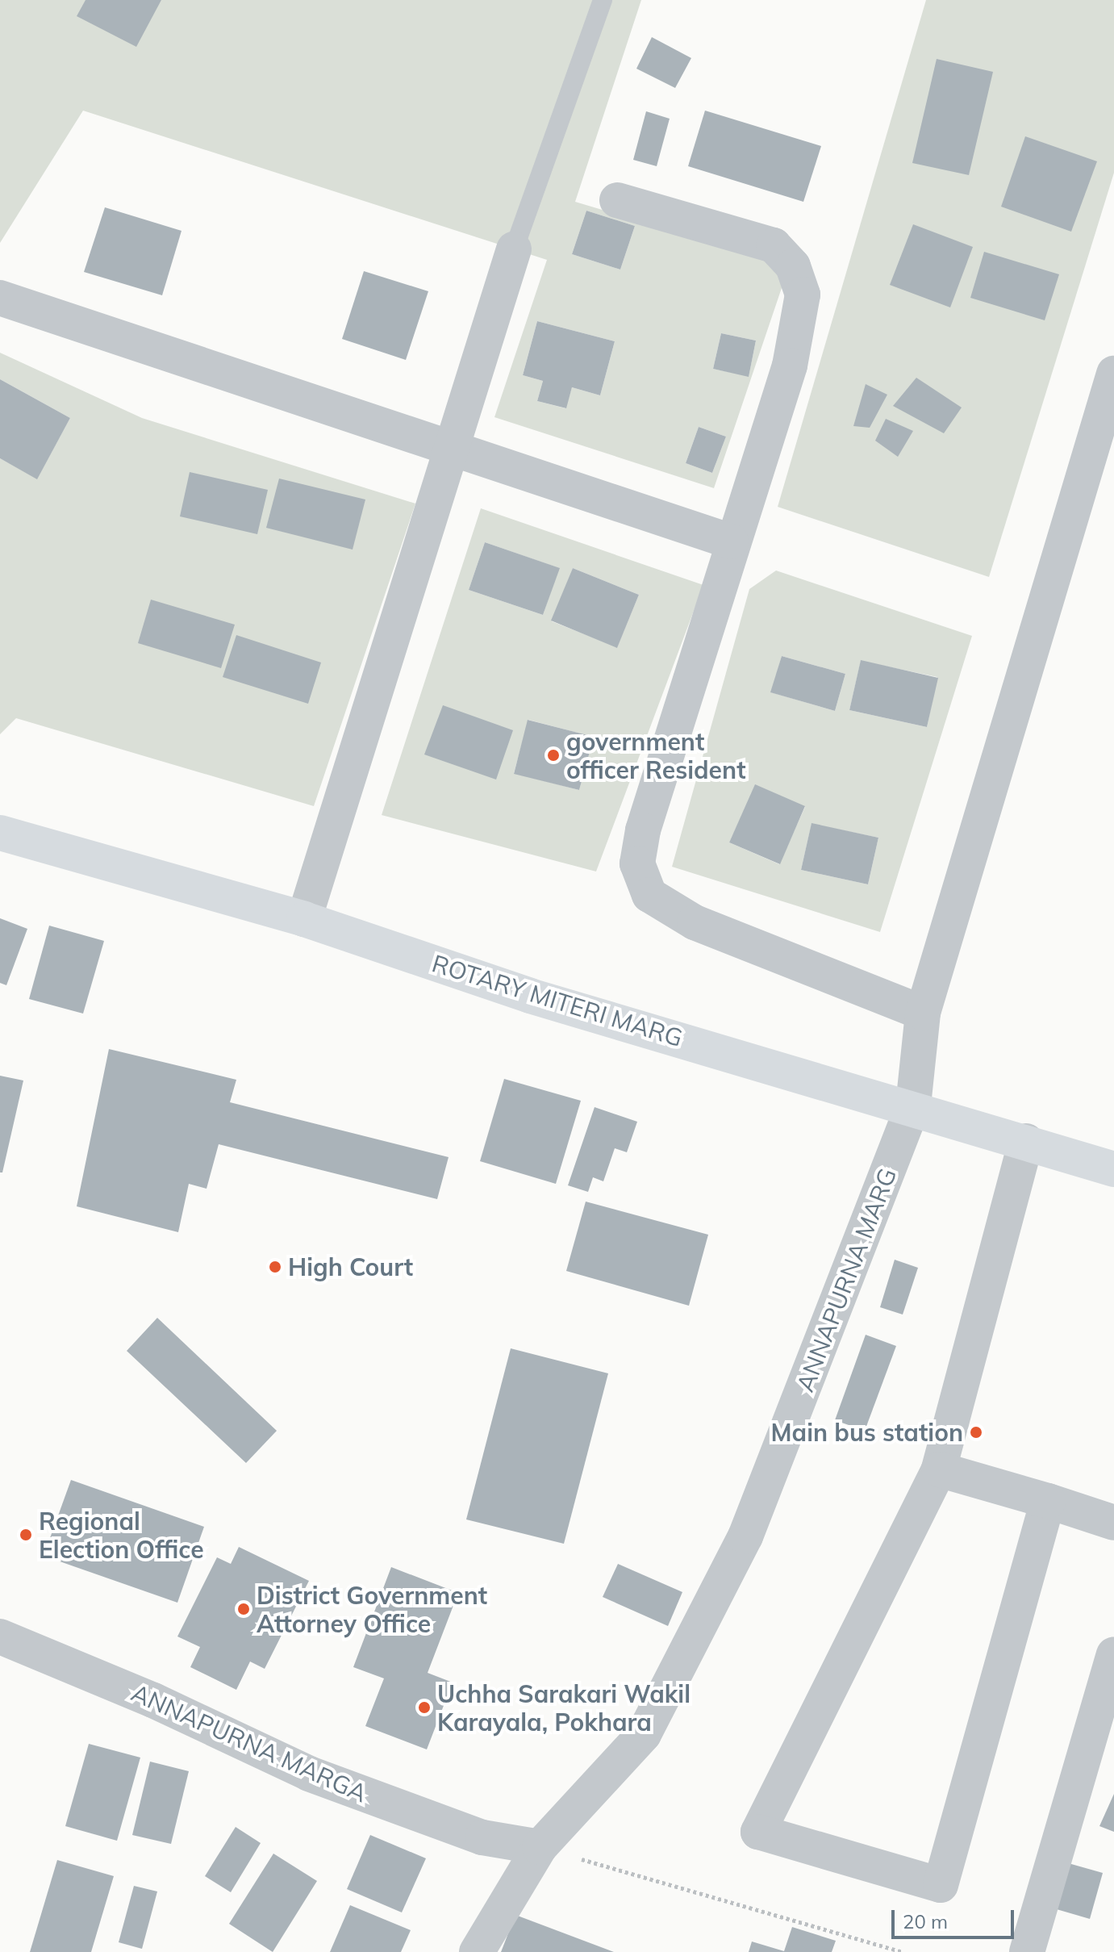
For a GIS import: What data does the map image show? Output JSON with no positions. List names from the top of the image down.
{
  "streets": {
    "main road": ["ROTARY MITERI MARG"],
    "street": ["ANNAPURNA MARG", "ANNAPURNA MARGA"]
  },
  "crossings": [
    ["ROTARY MITERI MARG", "ANNAPURNA MARG"],
    ["ANNAPURNA MARG", "ANNAPURNA MARGA"]
  ],
  "places": [
    "government officer Resident",
    "High Court",
    "Main bus station",
    "Regional Election Office",
    "District Government Attorney Office",
    "Uchha Sarakari Wakil Karayala, Pokhara"
  ],
  "scale_bar": "20 m"
}
